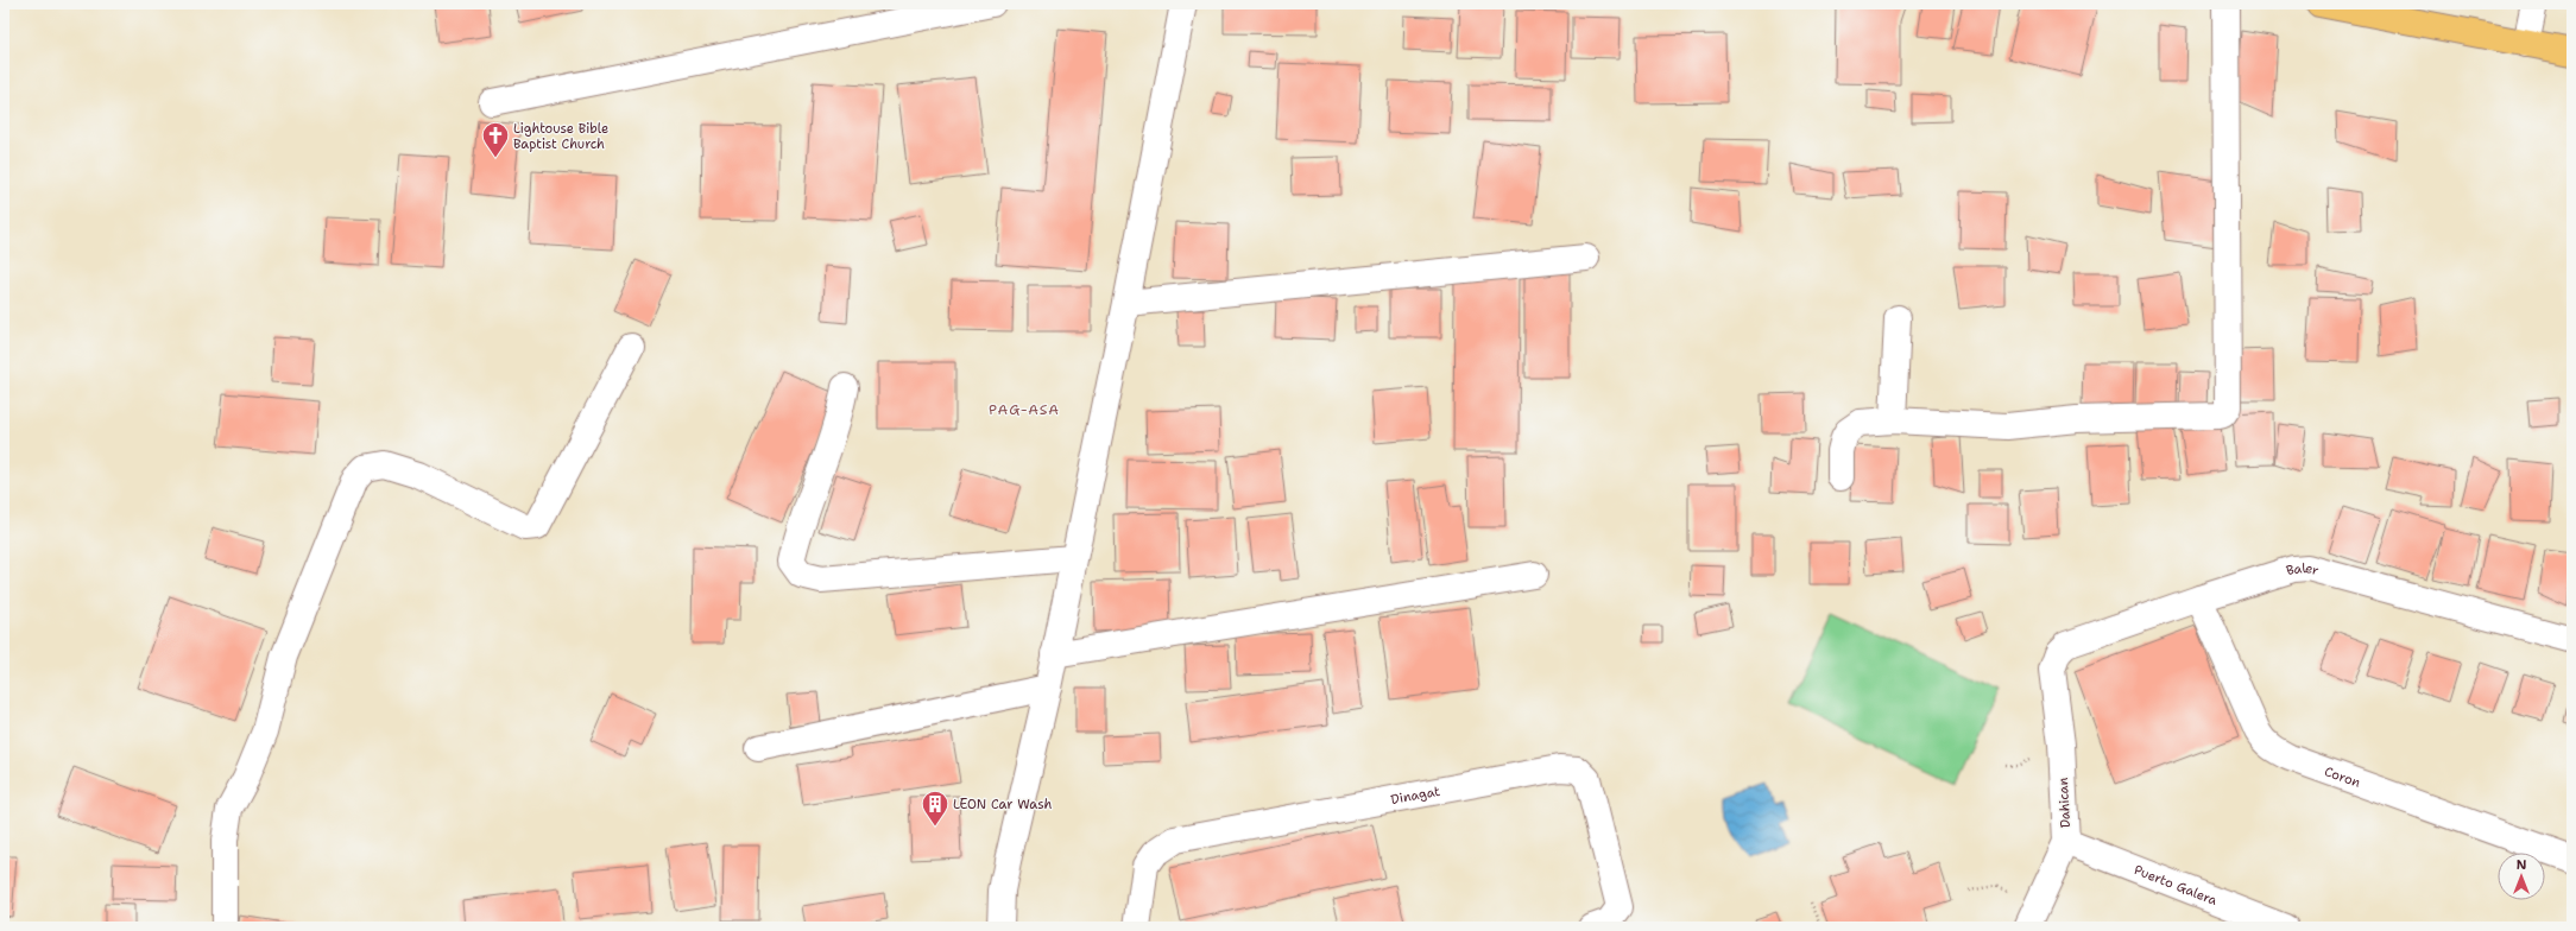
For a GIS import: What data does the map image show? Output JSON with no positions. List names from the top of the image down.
{
  "streets": {
    "street": [
      "Baler",
      "Coron",
      "Dinagat",
      "Dahican",
      "Puerto Galera"
    ]
  },
  "crossings": [
    ["Baler", "Coron"],
    ["Baler", "Dahican"],
    ["Dahican", "Puerto Galera"]
  ],
  "districts": ["PAG-ASA"],
  "places": {
    "church": ["Lightouse Bible Baptist Church"],
    "building": ["LEON Car Wash"]
  },
  "north": "top"
}
